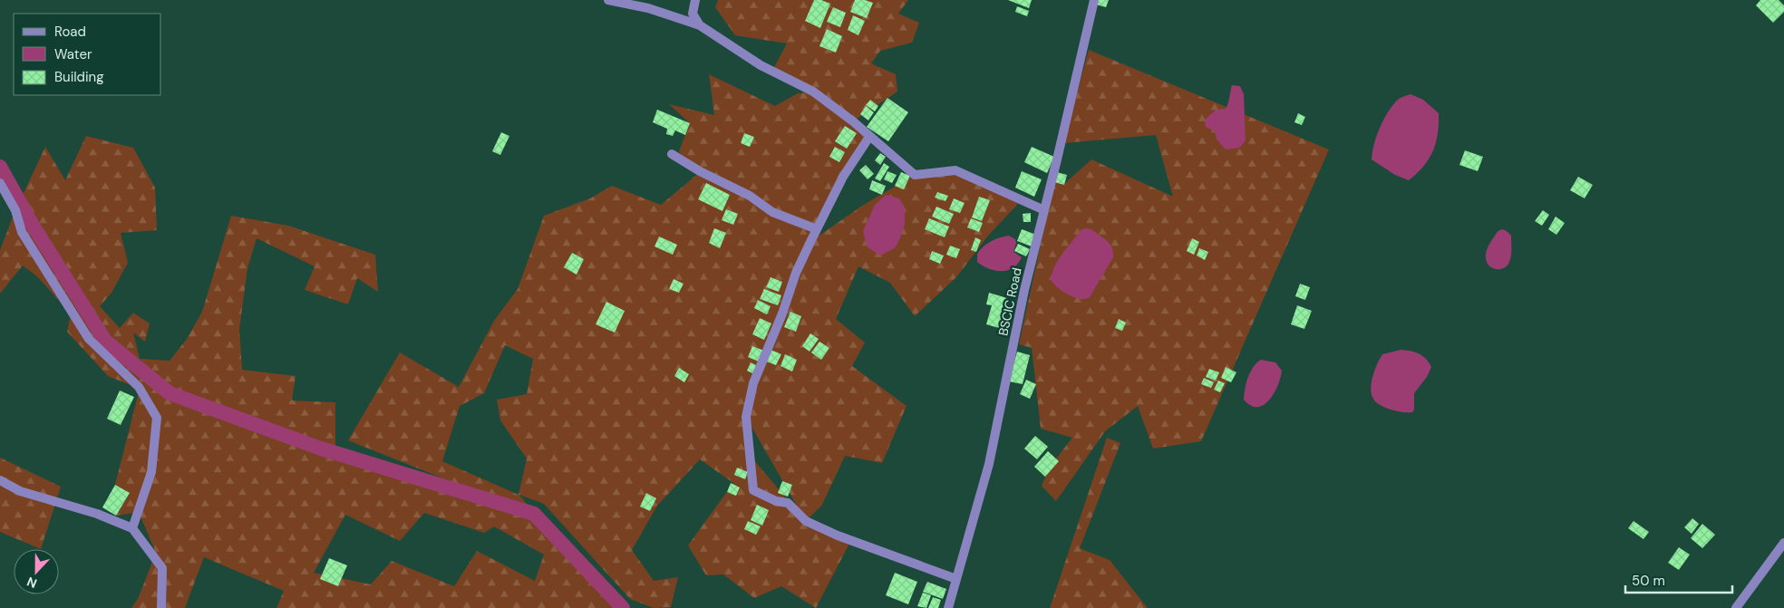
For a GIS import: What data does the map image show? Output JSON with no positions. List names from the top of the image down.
{
  "streets": {
    "street": ["BSCIC Road"]
  },
  "legend": ["Road", "Water", "Building"],
  "scale_bar": "50 m",
  "north": "bottom"
}
